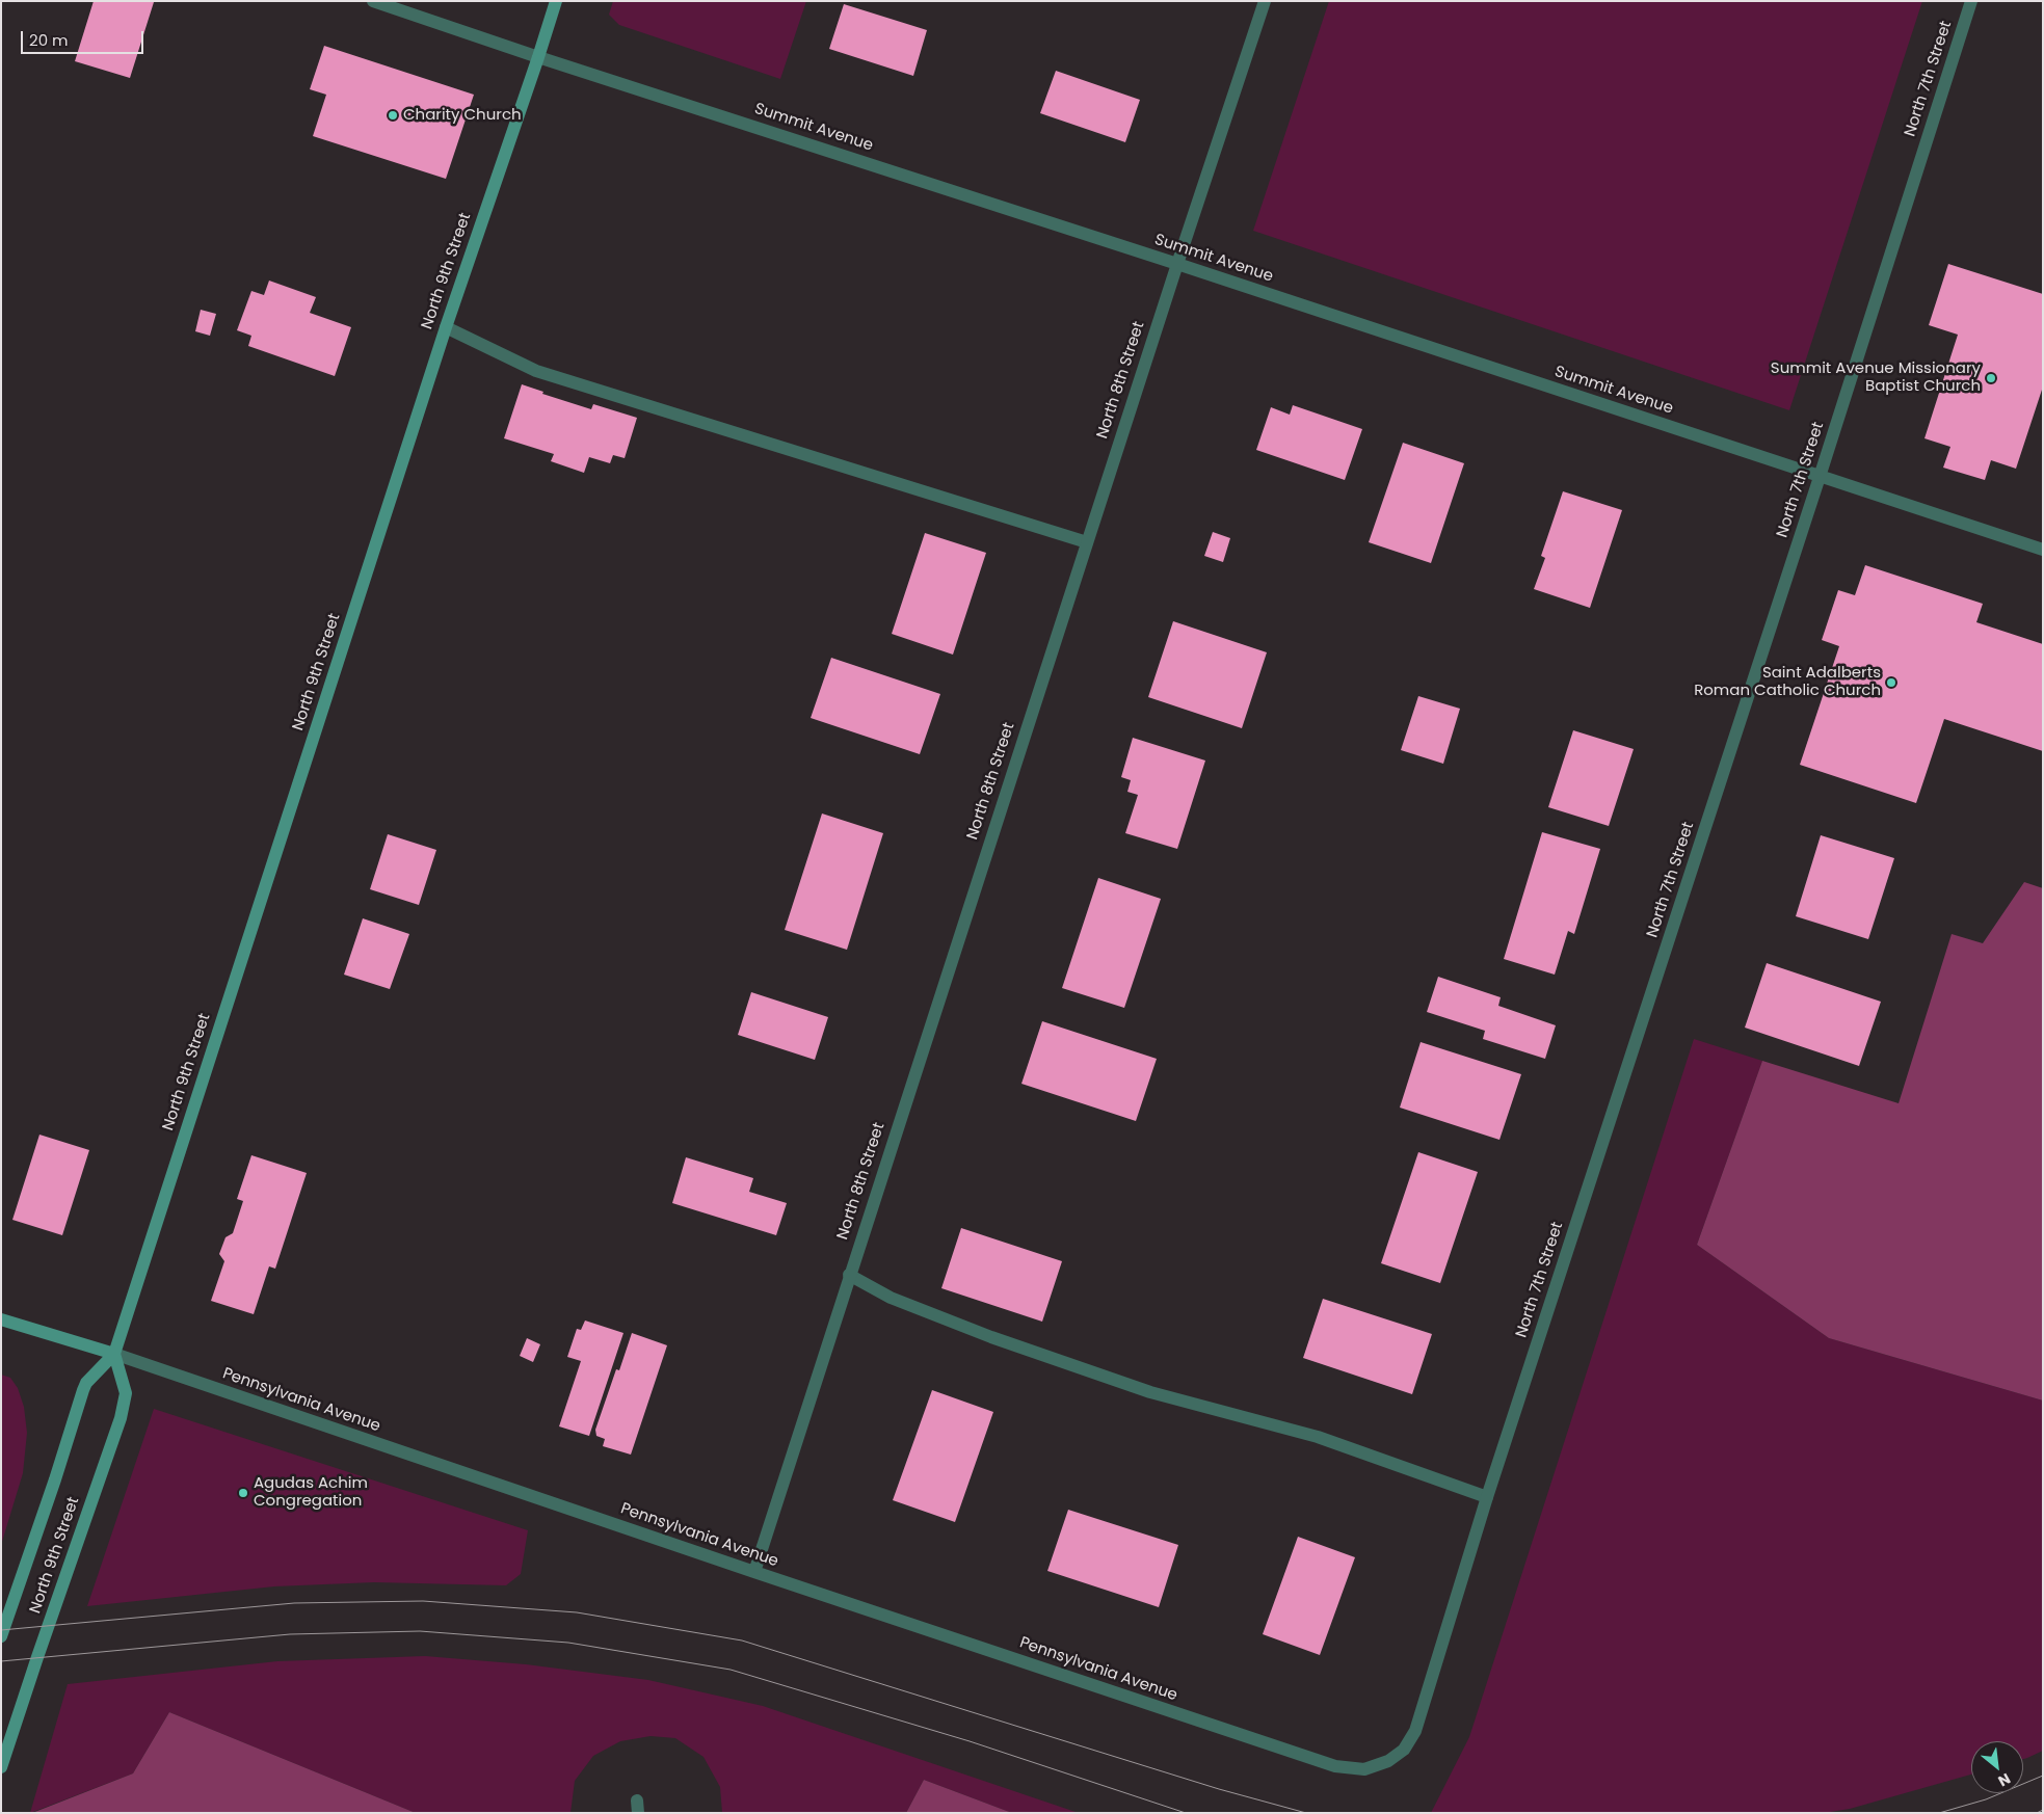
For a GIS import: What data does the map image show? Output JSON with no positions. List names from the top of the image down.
{
  "streets": {
    "main road": ["North 9th Street", "Pennsylvania Avenue"],
    "street": ["North 7th Street", "Summit Avenue", "North 8th Street"]
  },
  "crossings": [
    ["North 7th Street", "Summit Avenue"],
    ["North 7th Street", "Pennsylvania Avenue"],
    ["Summit Avenue", "North 9th Street"],
    ["Summit Avenue", "North 8th Street"],
    ["North 9th Street", "Pennsylvania Avenue"],
    ["North 8th Street", "Pennsylvania Avenue"]
  ],
  "places": [
    "Charity Church",
    "Summit Avenue Missionary Baptist Church",
    "Saint Adalberts Roman Catholic Church",
    "Agudas Achim Congregation"
  ],
  "scale_bar": "20 m",
  "north": "bottom right"
}
